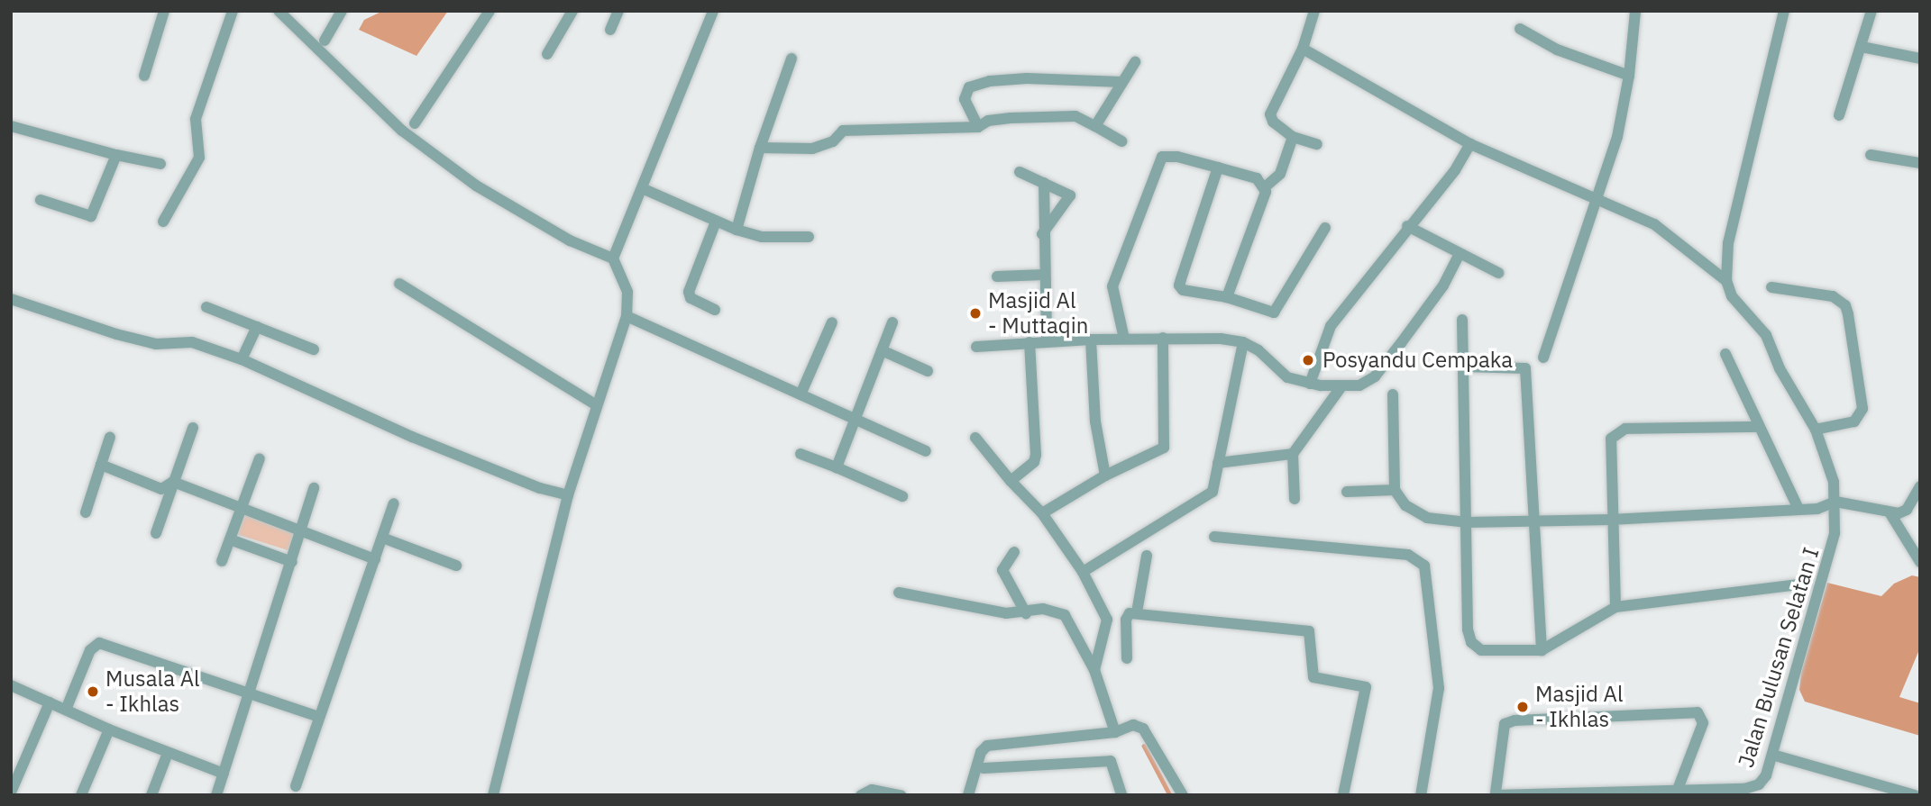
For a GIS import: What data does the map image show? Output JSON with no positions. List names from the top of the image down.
{
  "streets": {
    "street": ["Jalan Bulusan Selatan I"]
  },
  "places": [
    "Masjid Al - Muttaqin",
    "Posyandu Cempaka",
    "Musala Al - Ikhlas",
    "Masjid Al - Ikhlas"
  ]
}
